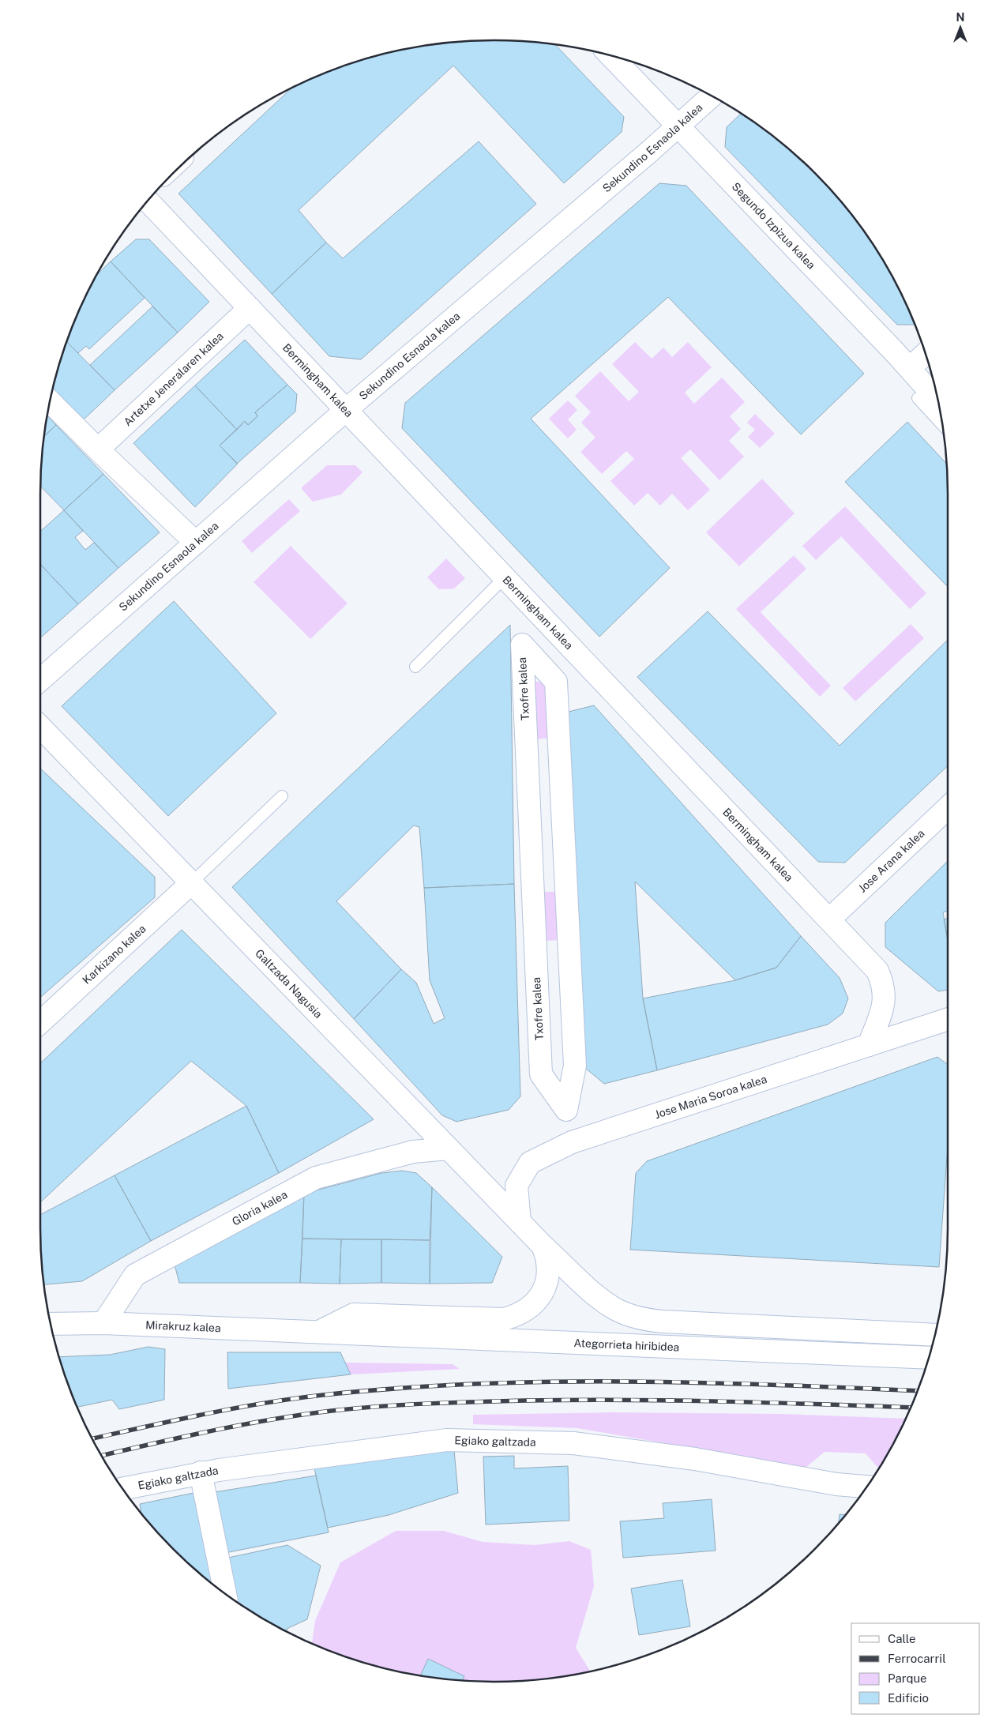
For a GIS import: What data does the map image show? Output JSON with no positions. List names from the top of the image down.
{
  "streets": {
    "street": [
      "Sekundino Esnaola kalea",
      "Segundo Izpizua kalea",
      "Artetxe Jeneralaren kalea",
      "Bermingham kalea",
      "Txofre kalea",
      "Jose Arana kalea",
      "Karkizano kalea",
      "Galtzada Nagusia",
      "Jose Maria Soroa kalea",
      "Gloria kalea",
      "Mirakruz kalea",
      "Ategorrieta hiribidea",
      "Egiako galtzada"
    ]
  },
  "crossings": [
    ["Sekundino Esnaola kalea", "Segundo Izpizua kalea"],
    ["Sekundino Esnaola kalea", "Bermingham kalea"],
    ["Artetxe Jeneralaren kalea", "Bermingham kalea"],
    ["Bermingham kalea", "Jose Arana kalea"],
    ["Bermingham kalea", "Jose Maria Soroa kalea"],
    ["Karkizano kalea", "Galtzada Nagusia"],
    ["Galtzada Nagusia", "Jose Maria Soroa kalea"],
    ["Galtzada Nagusia", "Gloria kalea"],
    ["Gloria kalea", "Mirakruz kalea"],
    ["Mirakruz kalea", "Ategorrieta hiribidea"]
  ],
  "legend": [
    "Calle",
    "Ferrocarril",
    "Parque",
    "Edificio"
  ],
  "north": "top"
}
